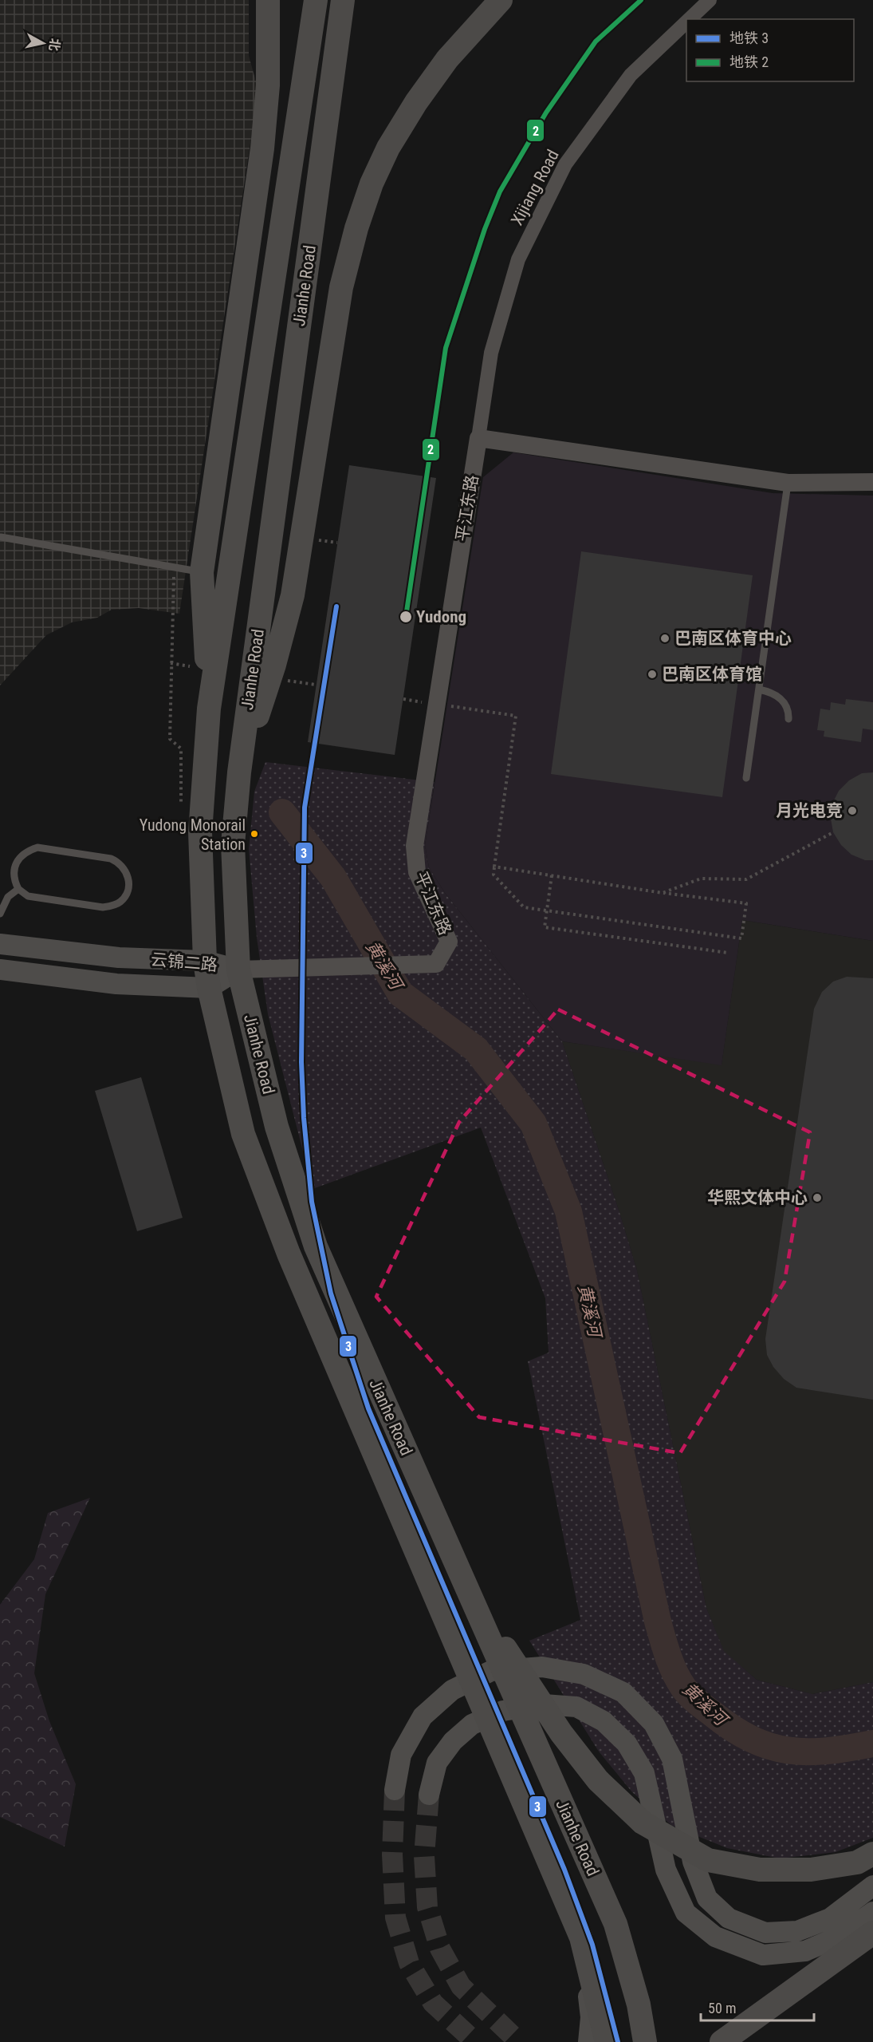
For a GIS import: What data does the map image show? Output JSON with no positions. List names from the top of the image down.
{
  "streets": {
    "highway": ["Jianhe Road"],
    "main road": ["云锦二路"],
    "street": ["Xijiang Road", "平江东路"]
  },
  "crossings": [
    ["Xijiang Road", "平江东路"],
    ["Jianhe Road", "平江东路"],
    ["Jianhe Road", "云锦二路"],
    ["平江东路", "云锦二路"]
  ],
  "water": ["黄溪河"],
  "places": [
    "Yudong",
    "巴南区体育中心",
    "巴南区体育馆",
    "月光电竞",
    "Yudong Monorail Station",
    "华熙文体中心"
  ],
  "lines": ["metro line 2", "metro line 3"],
  "legend": ["地铁 3", "地铁 2"],
  "scale_bar": "50 m",
  "north": "right"
}
